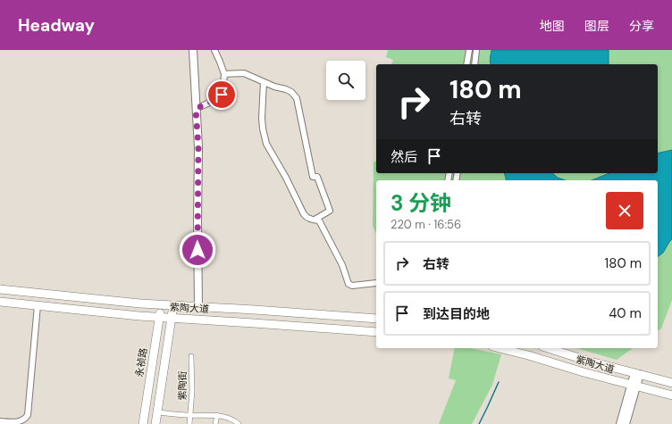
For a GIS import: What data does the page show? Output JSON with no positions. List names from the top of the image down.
{
  "streets": {
    "main road": ["紫陶大道", "永祯路"],
    "street": ["紫陶街"]
  },
  "crossings": [
    ["紫陶大道", "永祯路"]
  ],
  "page": {
    "header": "Headway",
    "nav": ["地图", "图层", "分享"],
    "turn": ["180 m", "右转"],
    "then": "然后",
    "heading": ["3 分钟", "220 m · 16:56"],
    "list": [
      {
        "name": "右转",
        "value": "180 m"
      },
      {
        "name": "到达目的地",
        "value": "40 m"
      }
    ]
  }
}
